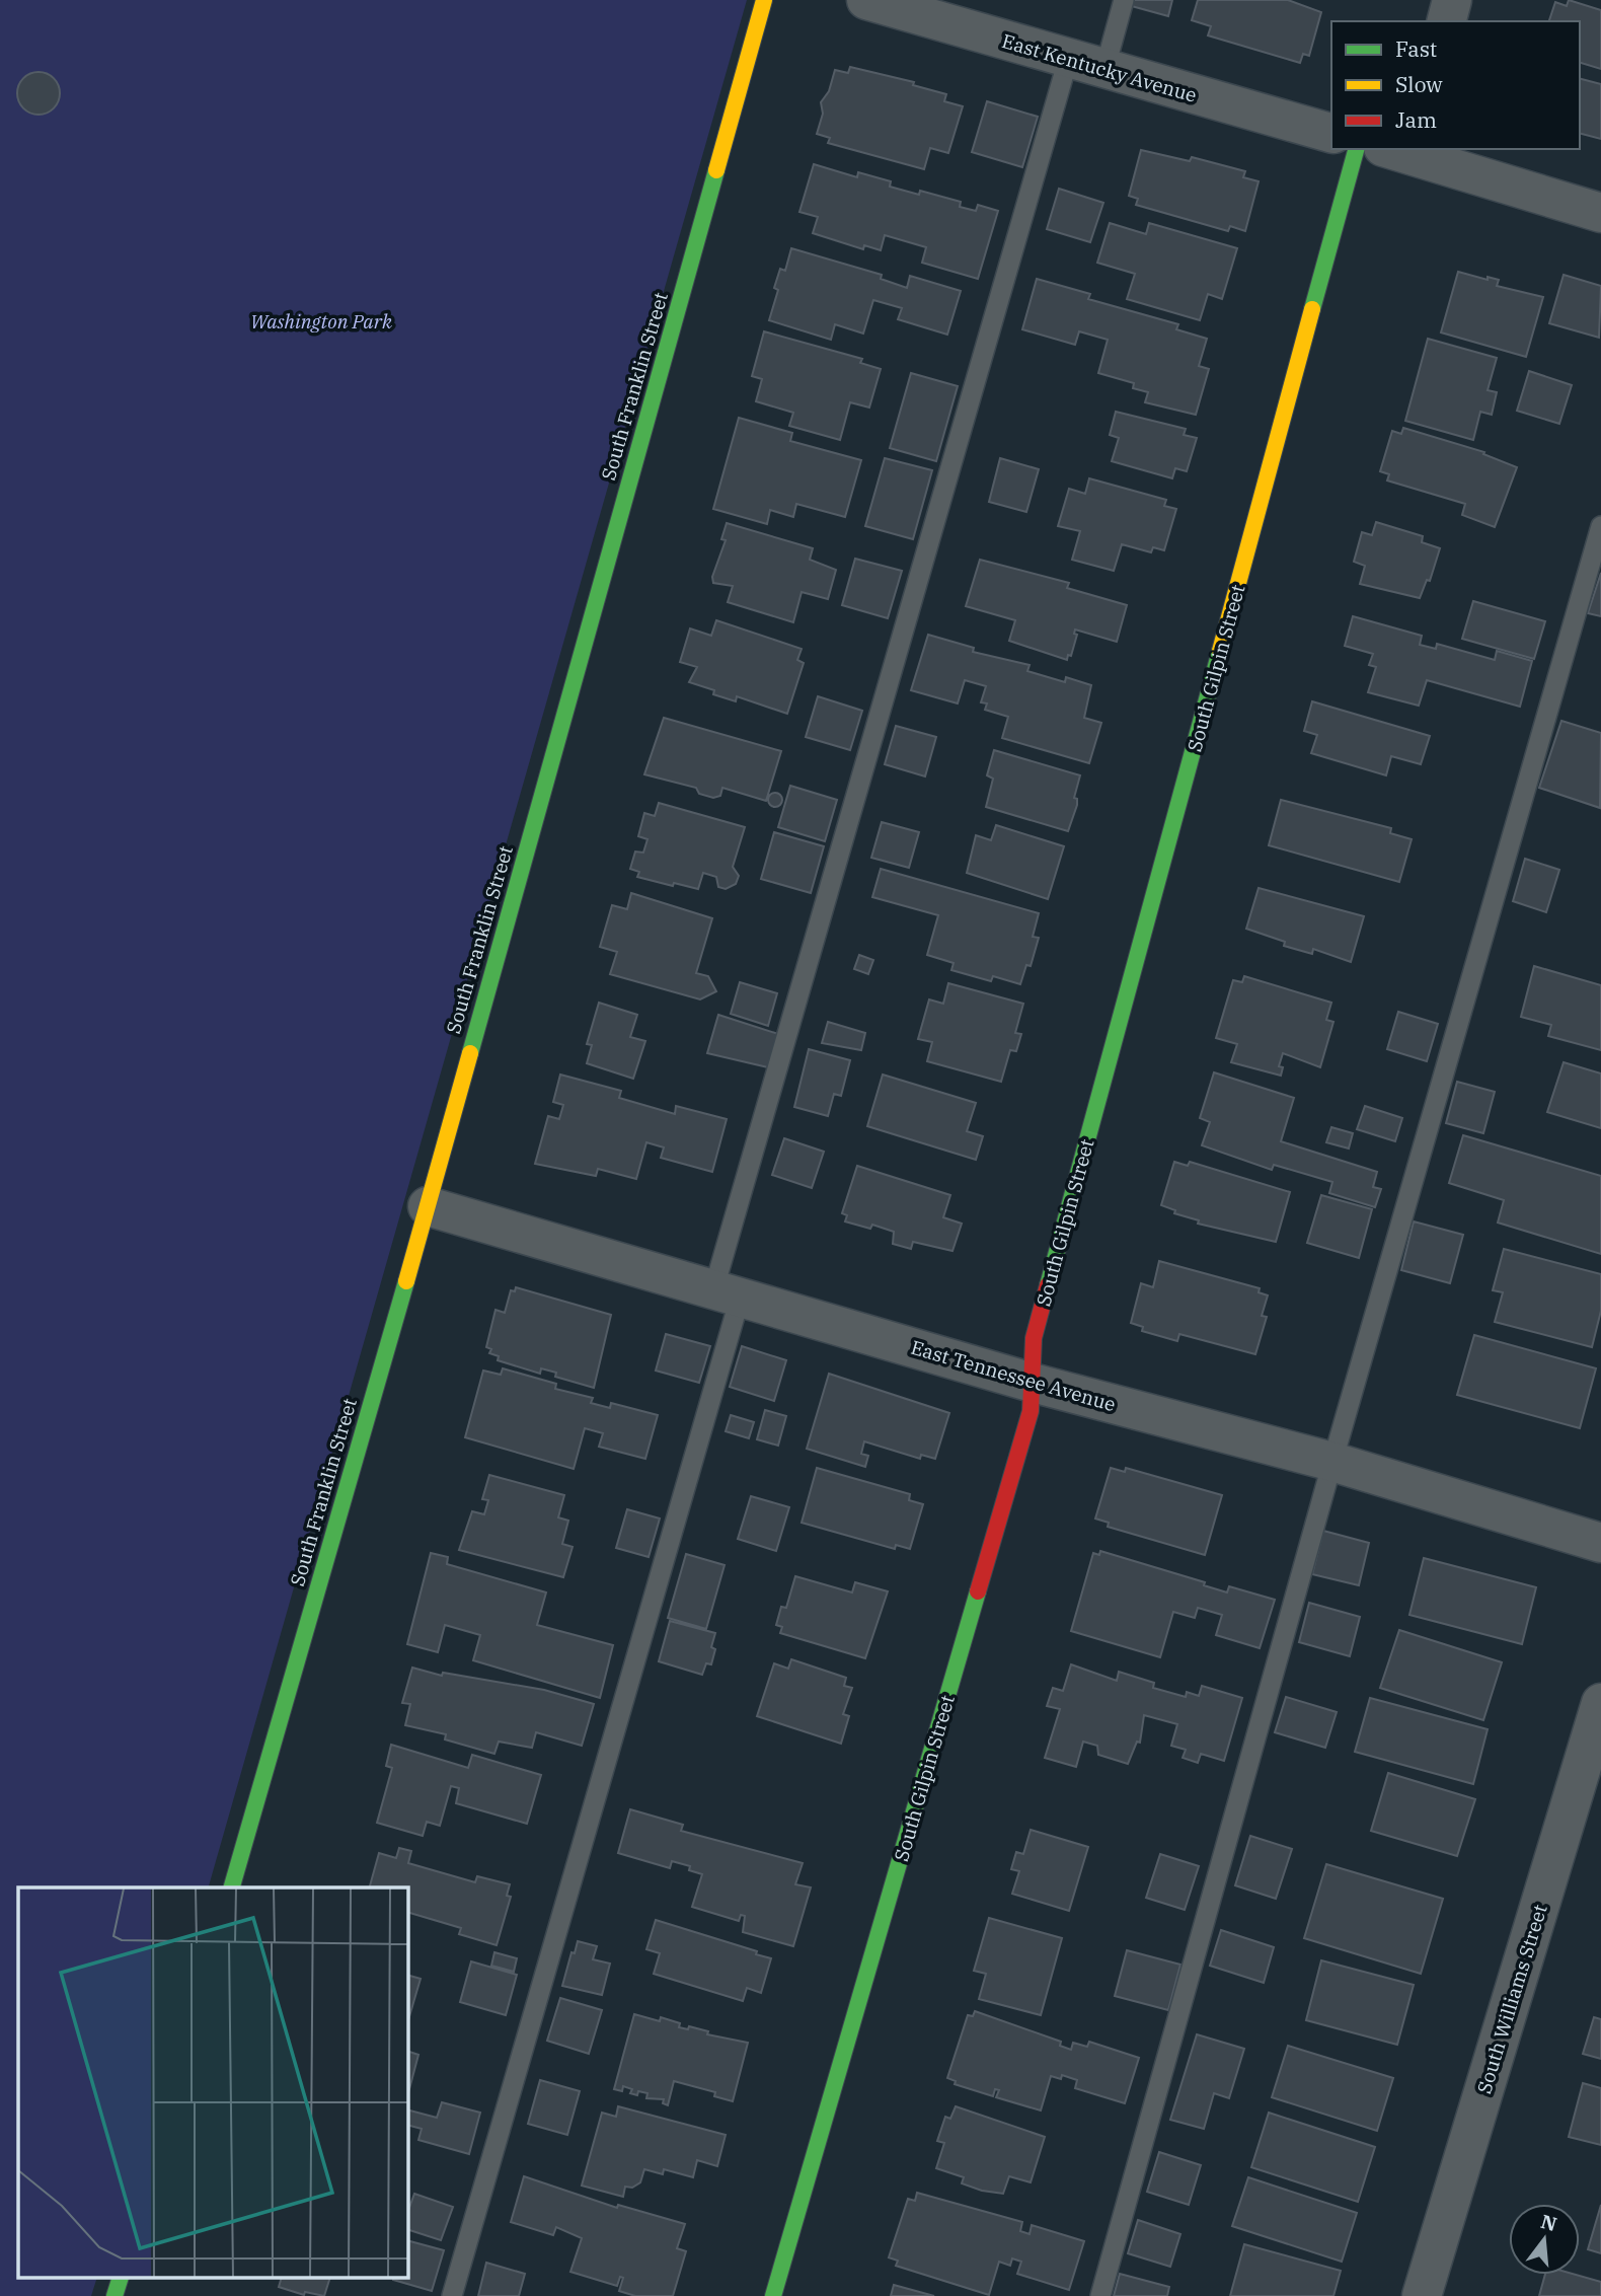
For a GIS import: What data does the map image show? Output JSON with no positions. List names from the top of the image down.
{
  "streets": {
    "street": [
      "East Kentucky Avenue",
      "South Franklin Street",
      "South Gilpin Street",
      "East Tennessee Avenue",
      "South Williams Street"
    ]
  },
  "crossings": [
    ["South Franklin Street", "East Tennessee Avenue"],
    ["South Gilpin Street", "East Tennessee Avenue"]
  ],
  "parks": ["Washington Park"],
  "legend": ["Fast", "Slow", "Jam"],
  "north": "top"
}
